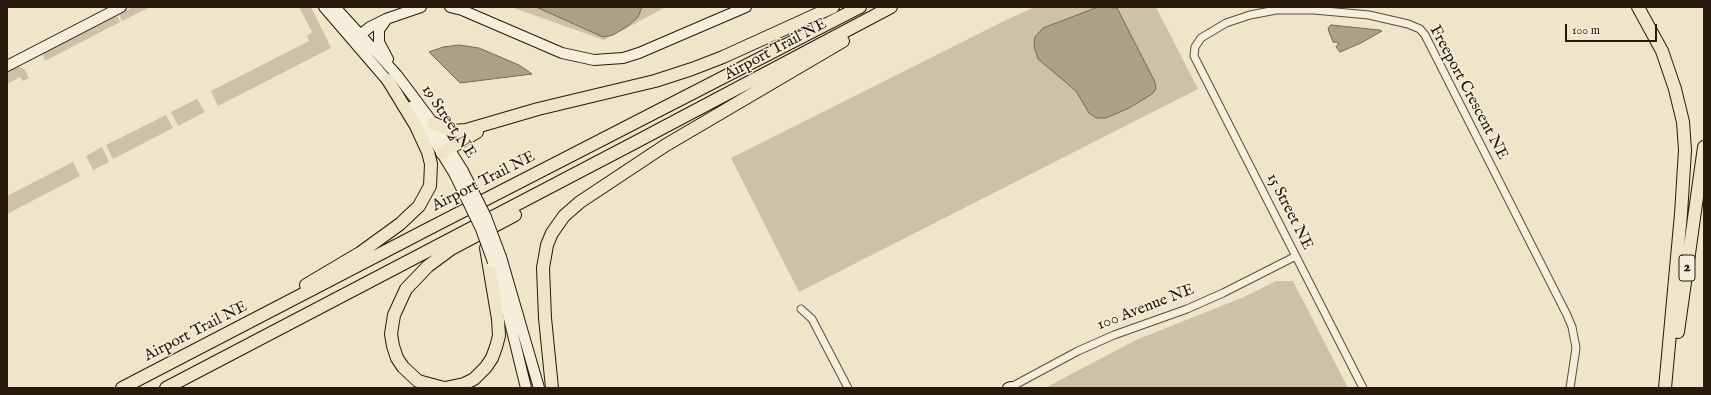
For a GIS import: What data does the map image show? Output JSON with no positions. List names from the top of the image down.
{
  "streets": {
    "highway": ["Airport Trail NE", "2"],
    "street": [
      "Freeport Crescent NE",
      "19 Street NE",
      "15 Street NE",
      "100 Avenue NE"
    ]
  },
  "crossings": [
    ["Freeport Crescent NE", "15 Street NE"],
    ["15 Street NE", "100 Avenue NE"]
  ],
  "scale_bar": "100 m"
}
